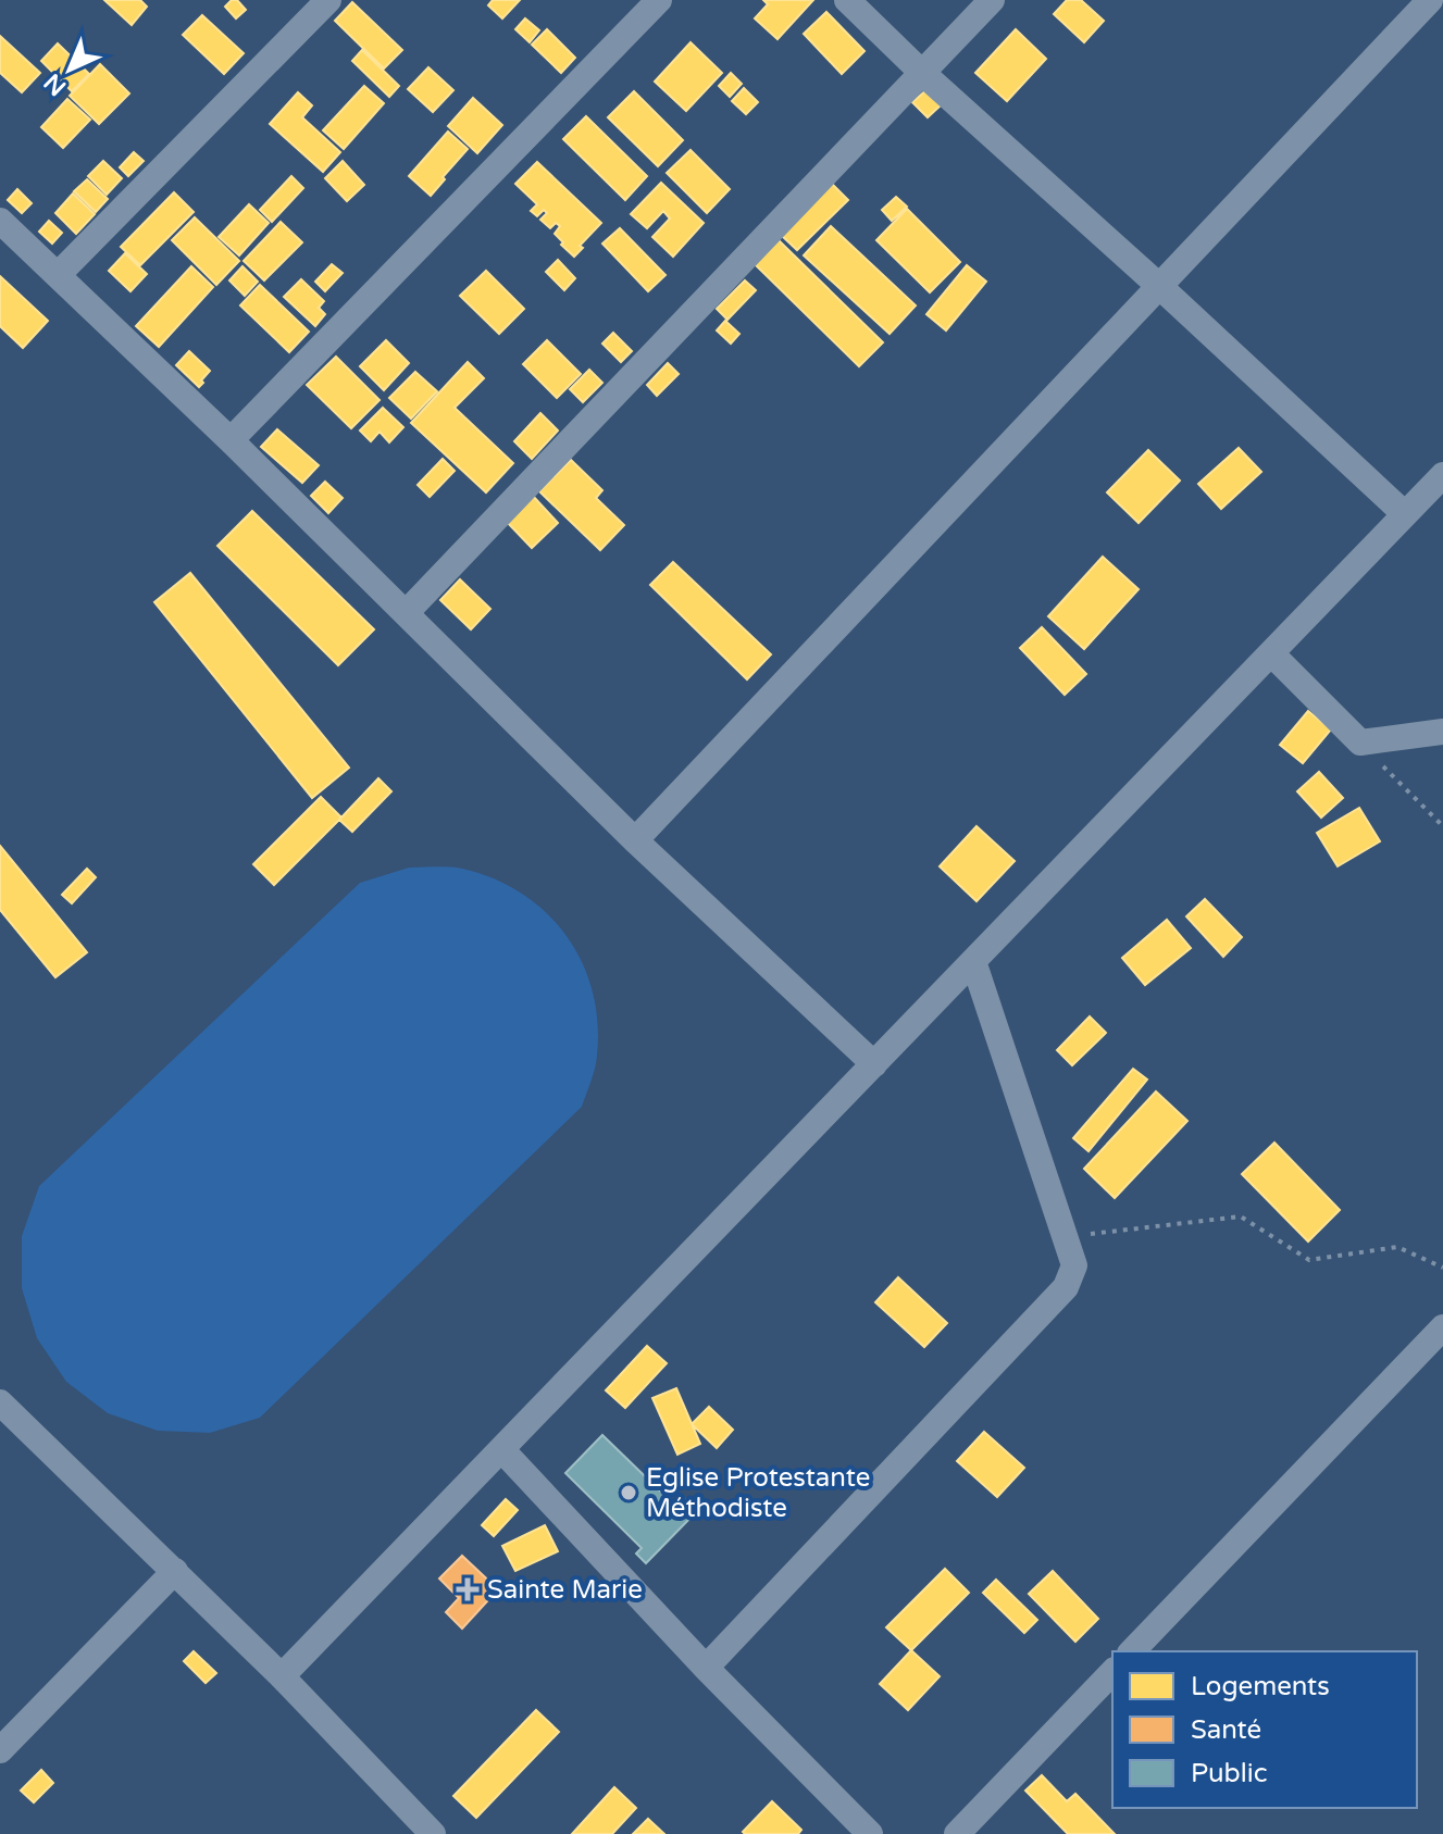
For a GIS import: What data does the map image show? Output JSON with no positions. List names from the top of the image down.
{
  "places": {
    "other": ["Eglise Protestante Méthodiste"],
    "health": ["Sainte Marie"]
  },
  "legend": ["Logements", "Santé", "Public"],
  "north": "bottom left"
}
